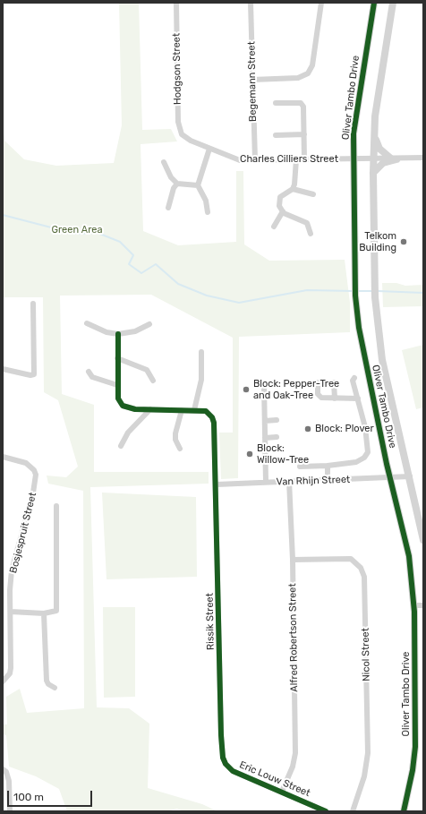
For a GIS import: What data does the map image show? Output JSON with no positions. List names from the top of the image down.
{
  "streets": {
    "street": [
      "Hodgson Street",
      "Begemann Street",
      "Oliver Tambo Drive",
      "Charles Cilliers Street",
      "Van Rhijn Street",
      "Bosjespruit Street",
      "Rissik Street",
      "Alfred Robertson Street",
      "Nicol Street",
      "Eric Louw Street"
    ]
  },
  "crossings": [
    ["Hodgson Street", "Charles Cilliers Street"],
    ["Begemann Street", "Charles Cilliers Street"],
    ["Oliver Tambo Drive", "Charles Cilliers Street"],
    ["Oliver Tambo Drive", "Van Rhijn Street"],
    ["Van Rhijn Street", "Rissik Street"],
    ["Van Rhijn Street", "Alfred Robertson Street"],
    ["Rissik Street", "Eric Louw Street"],
    ["Alfred Robertson Street", "Nicol Street"],
    ["Alfred Robertson Street", "Eric Louw Street"]
  ],
  "parks": ["Green Area"],
  "places": [
    "Telkom Building",
    "Block: Pepper-Tree and Oak-Tree",
    "Block: Plover",
    "Block: Willow-Tree"
  ],
  "scale_bar": "100 m"
}
